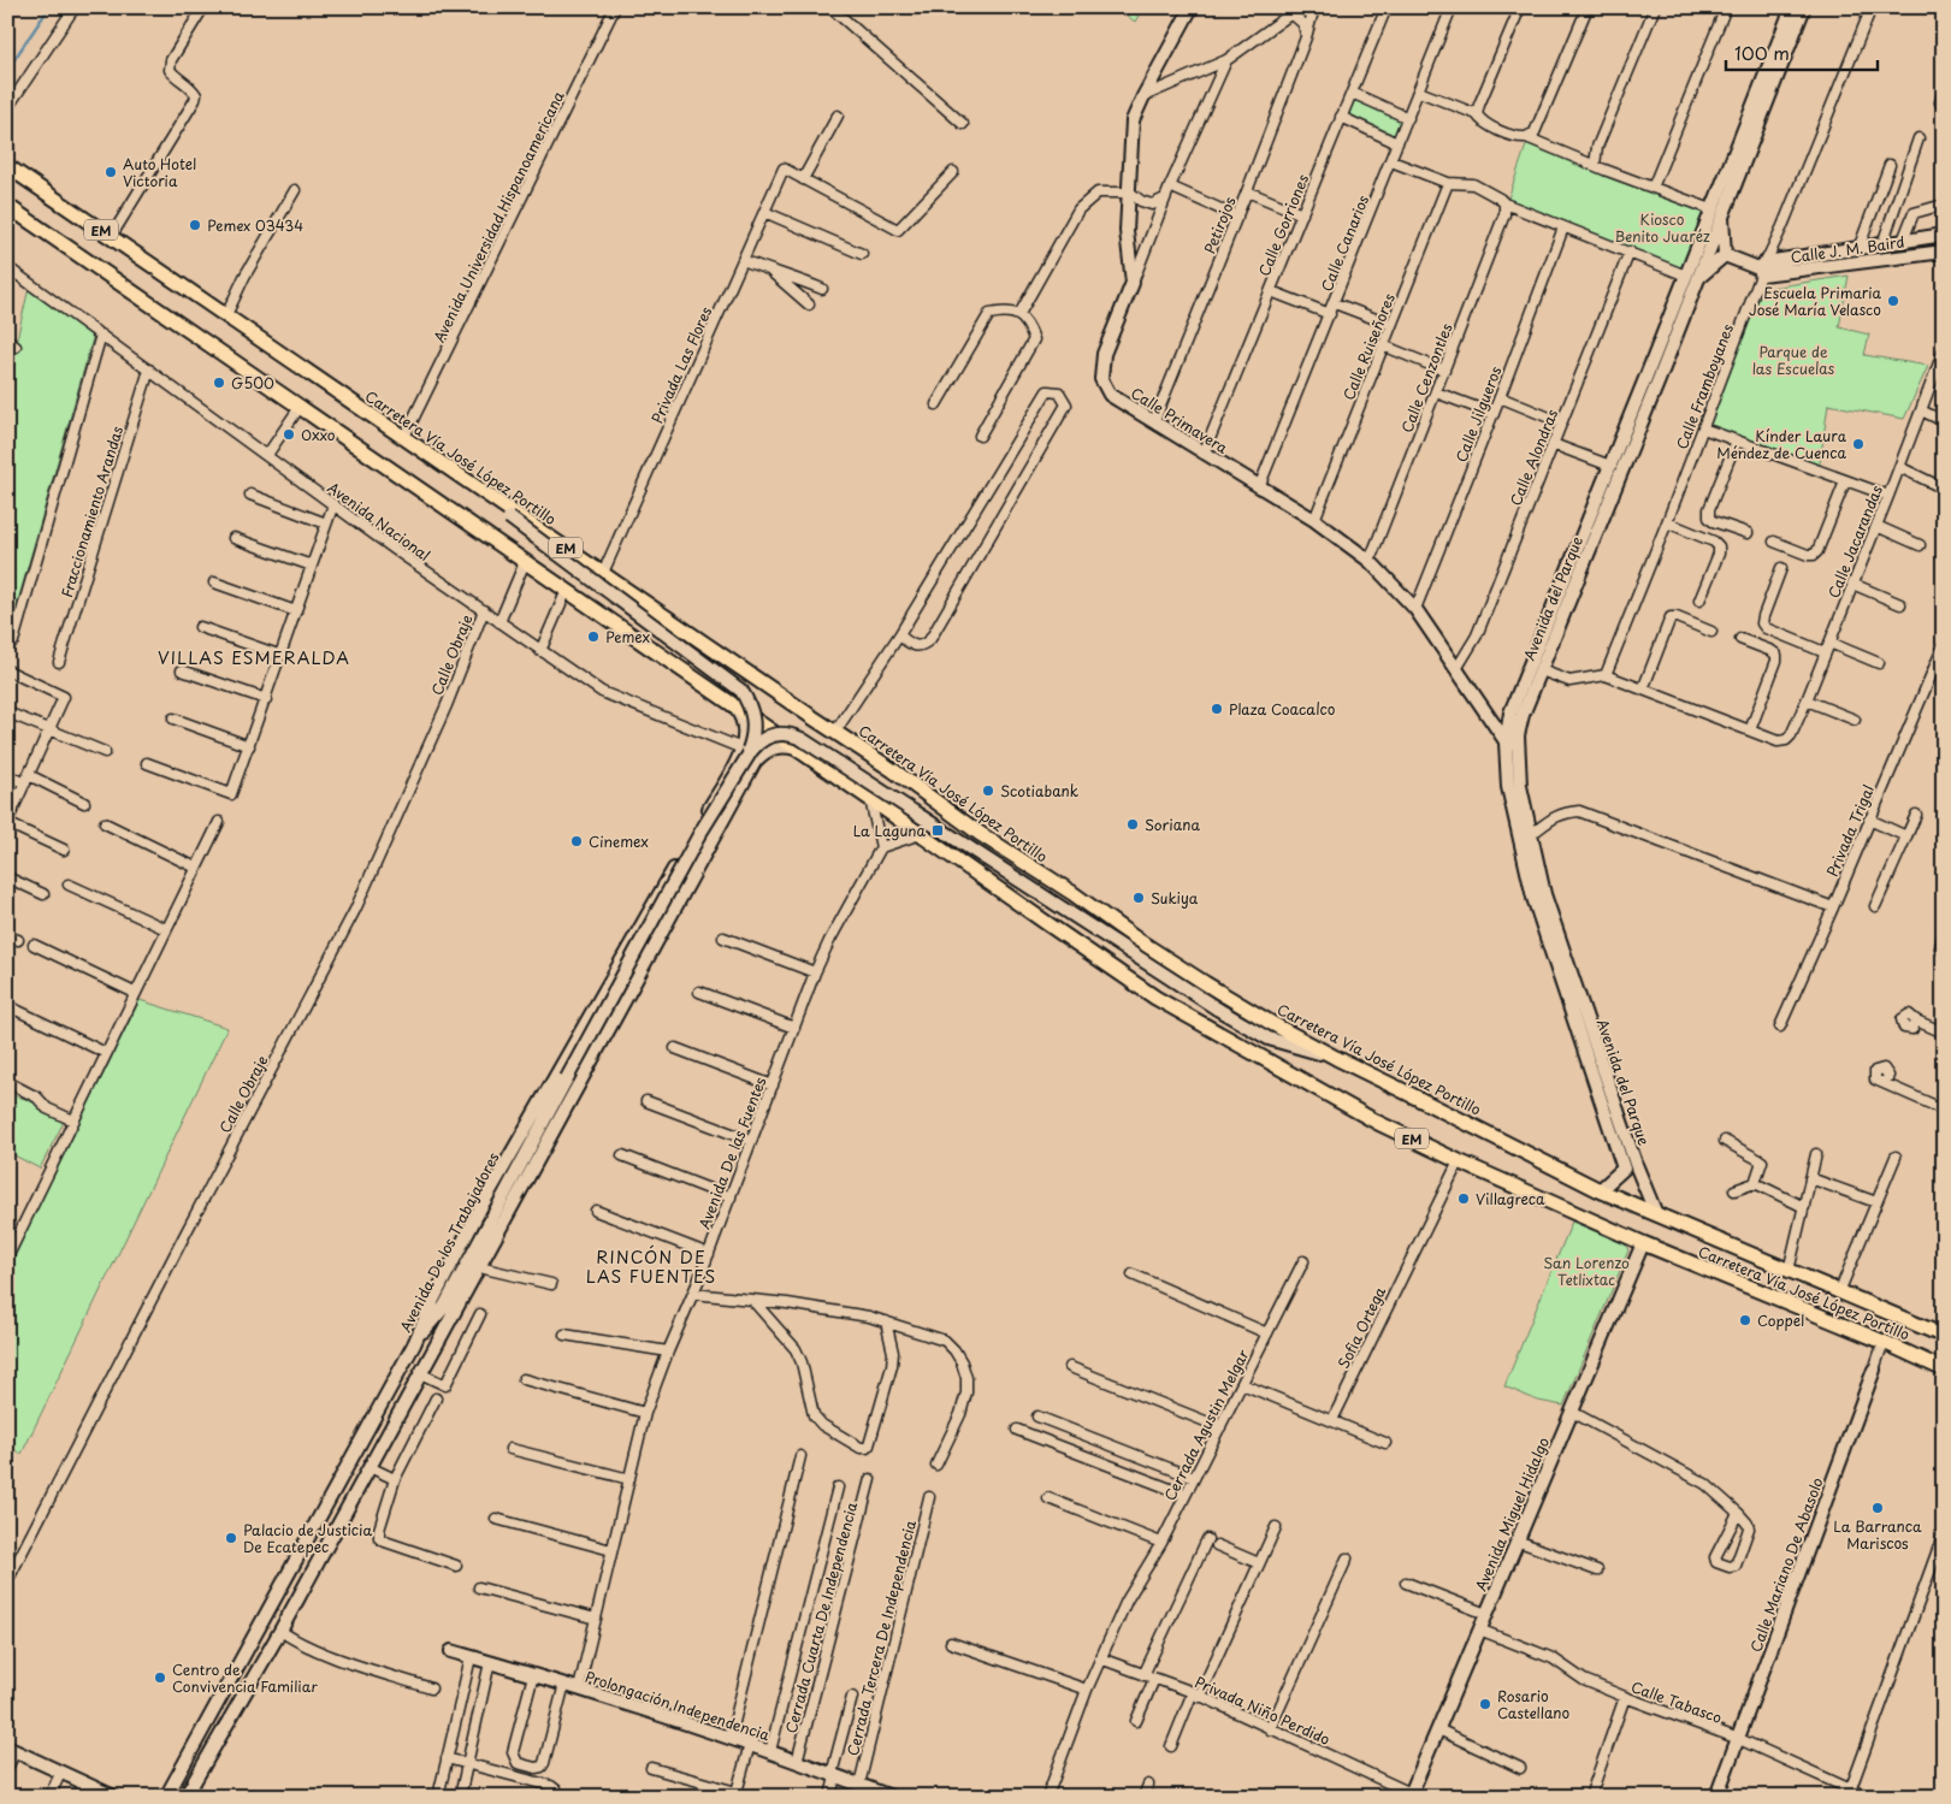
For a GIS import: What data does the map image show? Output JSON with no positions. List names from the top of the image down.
{
  "streets": {
    "main road": ["EM", "Carretera Vía José López Portillo"],
    "street": [
      "Avenida Universidad Hispanoamericana",
      "Petirojos",
      "Calle Gorriones",
      "Calle Canarios",
      "Calle J. M. Baird",
      "Calle Ruiseñores",
      "Privada Las Flores",
      "Calle Cenzontles",
      "Calle Framboyanes",
      "Calle Jilgueros",
      "Calle Primavera",
      "Calle Alondras",
      "Fraccionamiento Arandas",
      "Avenida Nacional",
      "Calle Jacarandas",
      "Avenida del Parque",
      "Calle Obraje",
      "Privada Trigal",
      "Avenida De las Fuentes",
      "Avenida De los Trabajadores",
      "Sofia Ortega",
      "Cerrada Agustin Melgar",
      "Avenida Miguel Hidalgo",
      "Calle Mariano De Abasolo",
      "Cerrada Cuarta De Independencia",
      "Cerrada Tercera De Independencia",
      "Calle Tabasco",
      "Prolongación Independencia",
      "Privada Niño Perdido"
    ]
  },
  "crossings": [
    ["Avenida Universidad Hispanoamericana", "Carretera Vía José López Portillo"],
    ["Petirojos", "Calle Primavera"],
    ["Calle Gorriones", "Calle Primavera"],
    ["Calle Canarios", "Calle Primavera"],
    ["Calle J. M. Baird", "Calle Framboyanes"],
    ["Calle Ruiseñores", "Calle Primavera"],
    ["Privada Las Flores", "Carretera Vía José López Portillo"],
    ["Calle Cenzontles", "Calle Primavera"],
    ["Calle Jilgueros", "Calle Primavera"],
    ["Calle Primavera", "Calle Alondras"],
    ["Calle Primavera", "Avenida del Parque"],
    ["Carretera Vía José López Portillo", "Avenida del Parque"],
    ["Carretera Vía José López Portillo", "Sofia Ortega"],
    ["Carretera Vía José López Portillo", "Avenida Miguel Hidalgo"],
    ["Carretera Vía José López Portillo", "Calle Mariano De Abasolo"],
    ["Fraccionamiento Arandas", "Avenida Nacional"],
    ["Avenida Nacional", "Calle Obraje"],
    ["Avenida Nacional", "Avenida De los Trabajadores"],
    ["Avenida De las Fuentes", "Prolongación Independencia"],
    ["Cerrada Agustin Melgar", "Privada Niño Perdido"],
    ["Avenida Miguel Hidalgo", "Calle Tabasco"],
    ["Avenida Miguel Hidalgo", "Privada Niño Perdido"],
    ["Calle Mariano De Abasolo", "Calle Tabasco"],
    ["Cerrada Cuarta De Independencia", "Prolongación Independencia"],
    ["Cerrada Tercera De Independencia", "Prolongación Independencia"]
  ],
  "districts": ["VILLAS ESMERALDA", "RINCÓN DE LAS FUENTES"],
  "parks": ["Kiosco Benito Juaréz", "Parque de las Escuelas", "San Lorenzo Tetlixtac"],
  "places": {
    "other": [
      "Auto Hotel Victoria",
      "Pemex 03434",
      "Escuela Primaria José María Velasco",
      "G500",
      "Oxxo",
      "Kínder Laura Méndez de Cuenca",
      "Pemex",
      "Plaza Coacalco",
      "Scotiabank",
      "Soriana",
      "Cinemex",
      "Sukiya",
      "Villagreca",
      "Coppel",
      "La Barranca Mariscos",
      "Palacio de Justicia De Ecatepec",
      "Centro de Convivencia Familiar",
      "Rosario Castellano"
    ],
    "transit": ["La Laguna"]
  },
  "scale_bar": "100 m"
}
